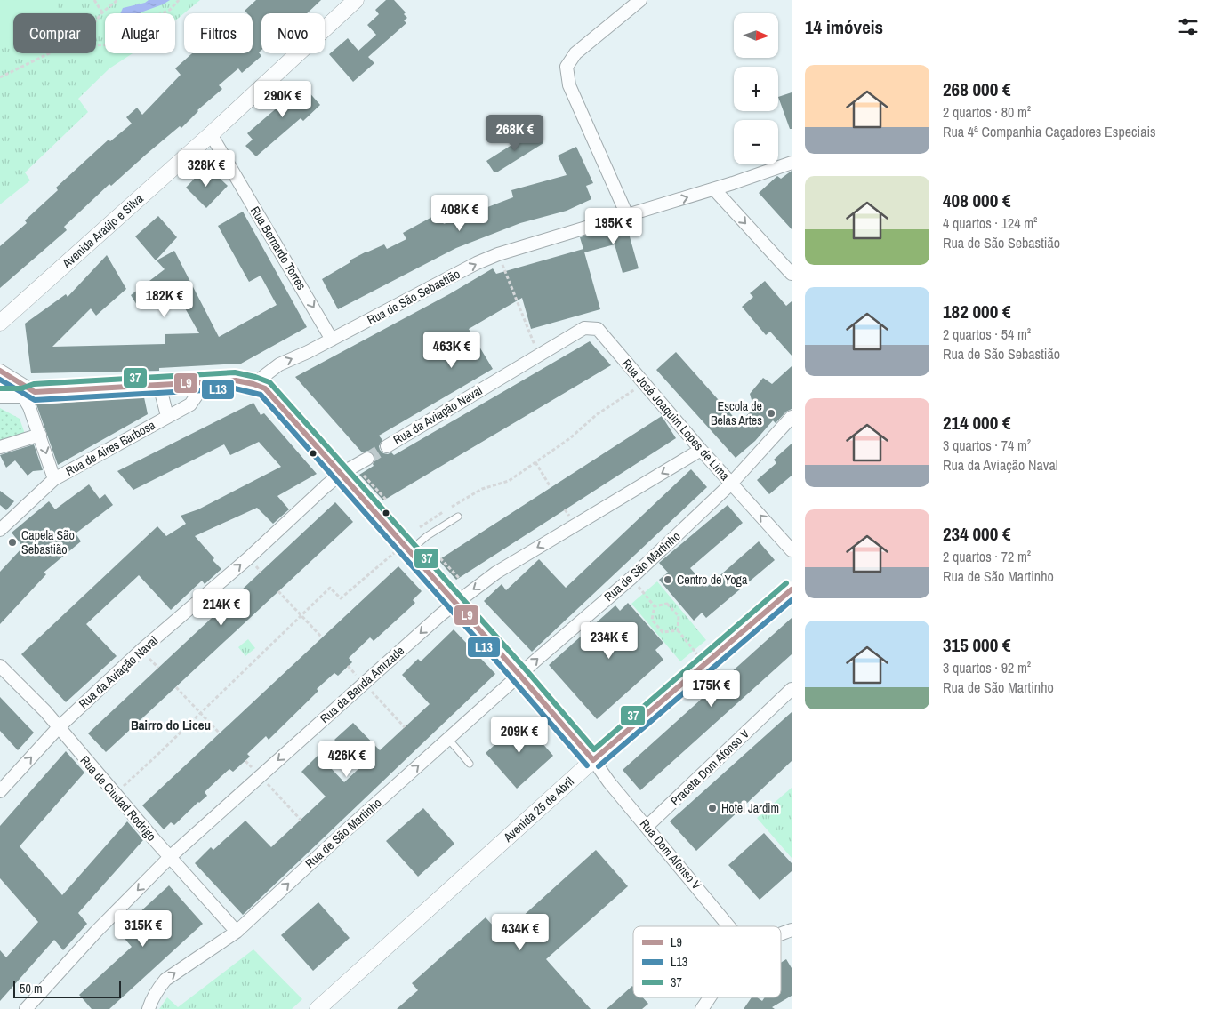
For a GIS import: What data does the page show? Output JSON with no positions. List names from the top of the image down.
{
  "streets": {
    "street": [
      "Avenida Araújo e Silva",
      "Rua Bernardo Torres",
      "Rua de São Sebastião",
      "Rua da Aviação Naval",
      "Rua José Joaquim Lopes de Lima",
      "Rua de Aires Barbosa",
      "Rua de São Martinho",
      "Rua da Banda Amizade",
      "Praceta Dom Afonso V",
      "Rua de Ciudad Rodrigo",
      "Avenida 25 de Abril",
      "Rua Dom Afonso V"
    ]
  },
  "crossings": [
    ["Avenida Araújo e Silva", "Rua Bernardo Torres"],
    ["Rua Bernardo Torres", "Rua de São Sebastião"],
    ["Rua de São Sebastião", "Rua Dom Afonso V"],
    ["Rua da Aviação Naval", "Rua José Joaquim Lopes de Lima"],
    ["Rua da Aviação Naval", "Rua de Ciudad Rodrigo"],
    ["Rua da Aviação Naval", "Rua Dom Afonso V"],
    ["Rua José Joaquim Lopes de Lima", "Rua de São Martinho"],
    ["Rua José Joaquim Lopes de Lima", "Rua da Banda Amizade"],
    ["Rua de São Martinho", "Rua de Ciudad Rodrigo"],
    ["Rua de São Martinho", "Rua Dom Afonso V"],
    ["Rua da Banda Amizade", "Rua de Ciudad Rodrigo"],
    ["Rua da Banda Amizade", "Rua Dom Afonso V"],
    ["Praceta Dom Afonso V", "Rua Dom Afonso V"],
    ["Avenida 25 de Abril", "Rua Dom Afonso V"]
  ],
  "one_way": [
    "Rua Bernardo Torres",
    "Rua de São Sebastião",
    "Rua da Aviação Naval",
    "Rua de São Martinho",
    "Rua da Banda Amizade"
  ],
  "districts": ["Bairro do Liceu"],
  "places": [
    "Escola de Belas Artes",
    "Capela São Sebastião",
    "Centro de Yoga",
    "Hotel Jardim"
  ],
  "lines": ["transit line L9", "transit line 37", "transit line L13"],
  "legend": ["L9", "L13", "37"],
  "scale_bar": "50 m",
  "north": "right",
  "page": {
    "heading": "14 imóveis",
    "map_buttons": ["+", "−"],
    "chip": [
      "Comprar",
      "Alugar",
      "Filtros",
      "Novo"
    ],
    "list": [
      {
        "name": "268 000 €",
        "note": "2 quartos · 80 m² · Rua 4ª Companhia Caçadores Especiais"
      },
      {
        "name": "408 000 €",
        "note": "4 quartos · 124 m² · Rua de São Sebastião"
      },
      {
        "name": "182 000 €",
        "note": "2 quartos · 54 m² · Rua de São Sebastião"
      },
      {
        "name": "214 000 €",
        "note": "3 quartos · 74 m² · Rua da Aviação Naval"
      },
      {
        "name": "234 000 €",
        "note": "2 quartos · 72 m² · Rua de São Martinho"
      },
      {
        "name": "315 000 €",
        "note": "3 quartos · 92 m² · Rua de São Martinho"
      }
    ],
    "price": [
      "290K €",
      "268K €",
      "328K €",
      "408K €",
      "195K €",
      "182K €",
      "463K €",
      "214K €",
      "234K €",
      "175K €",
      "209K €",
      "426K €",
      "315K €",
      "434K €"
    ],
    "scale": "50 m"
  }
}
